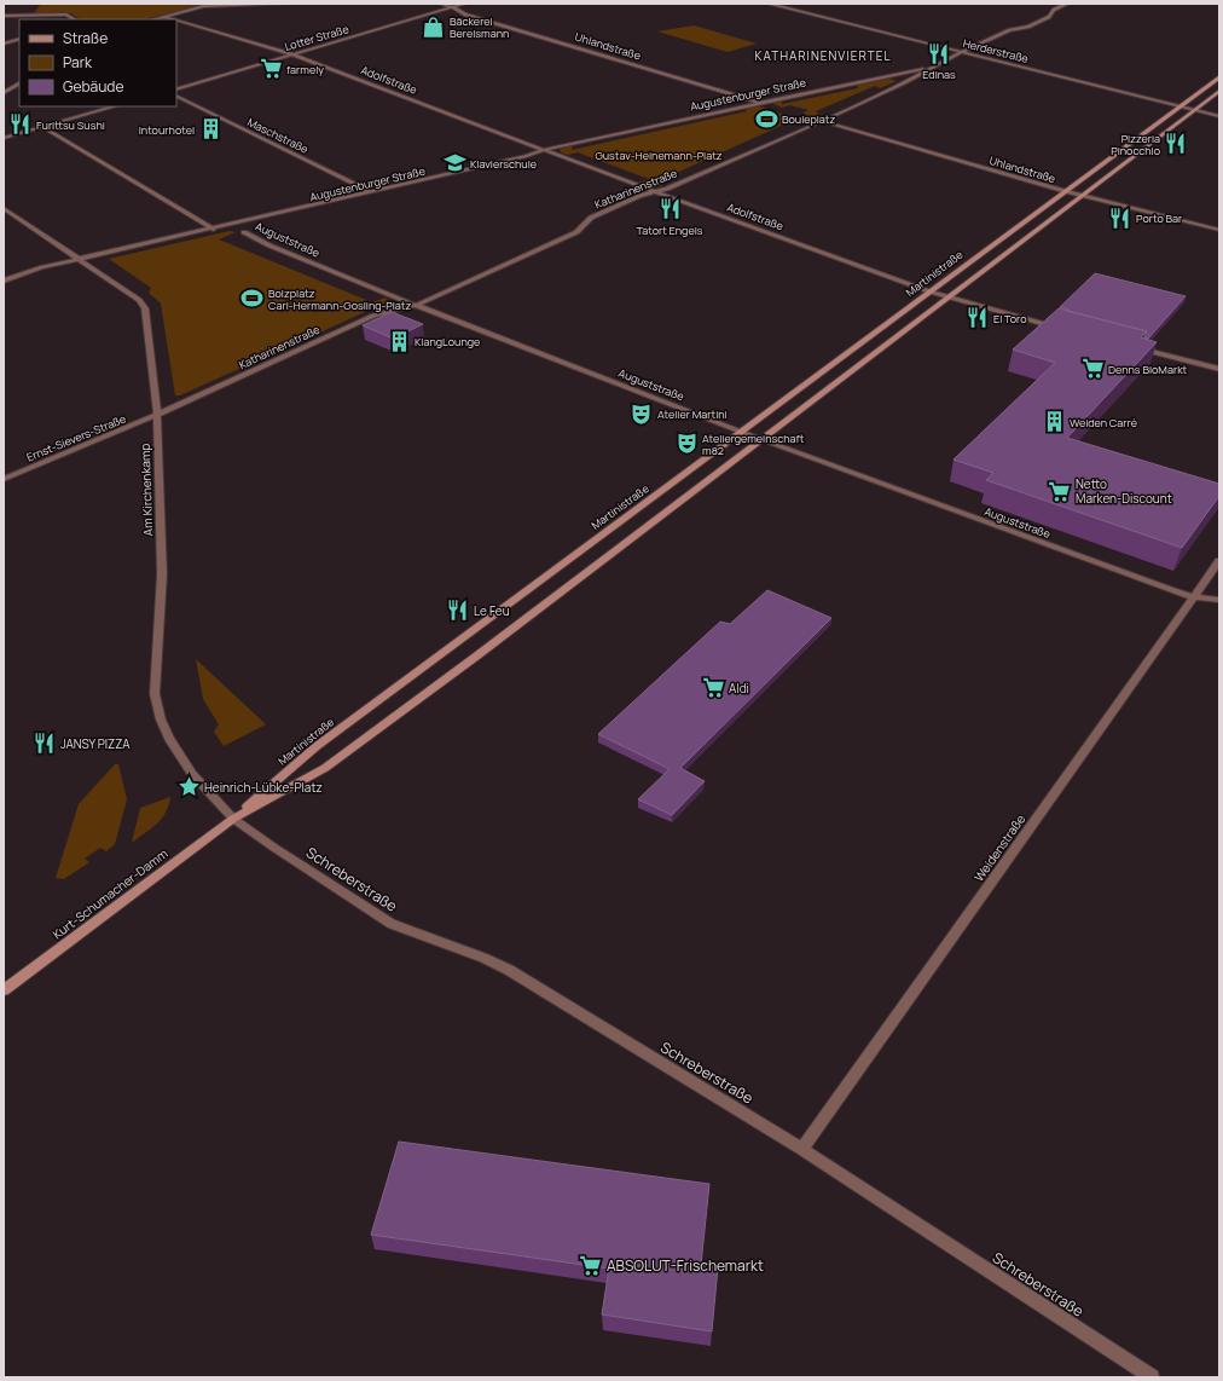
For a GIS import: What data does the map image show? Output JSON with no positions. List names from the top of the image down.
{
  "streets": {
    "main road": ["Martinistraße", "Kurt-Schumacher-Damm"],
    "street": [
      "Lotter Straße",
      "Uhlandstraße",
      "Herderstraße",
      "Adolfstraße",
      "Augustenburger Straße",
      "Maschstraße",
      "Katharinenstraße",
      "Auguststraße",
      "Ernst-Sievers-Straße",
      "Am Kirchenkamp",
      "Weidenstraße",
      "Schreberstraße"
    ]
  },
  "crossings": [
    ["Lotter Straße", "Uhlandstraße"],
    ["Lotter Straße", "Adolfstraße"],
    ["Uhlandstraße", "Augustenburger Straße"],
    ["Uhlandstraße", "Katharinenstraße"],
    ["Uhlandstraße", "Martinistraße"],
    ["Herderstraße", "Katharinenstraße"],
    ["Herderstraße", "Martinistraße"],
    ["Adolfstraße", "Augustenburger Straße"],
    ["Adolfstraße", "Katharinenstraße"],
    ["Adolfstraße", "Martinistraße"],
    ["Augustenburger Straße", "Maschstraße"],
    ["Augustenburger Straße", "Katharinenstraße"],
    ["Augustenburger Straße", "Am Kirchenkamp"],
    ["Katharinenstraße", "Auguststraße"],
    ["Katharinenstraße", "Ernst-Sievers-Straße"],
    ["Katharinenstraße", "Am Kirchenkamp"],
    ["Auguststraße", "Martinistraße"],
    ["Auguststraße", "Weidenstraße"],
    ["Martinistraße", "Am Kirchenkamp"],
    ["Martinistraße", "Schreberstraße"],
    ["Martinistraße", "Kurt-Schumacher-Damm"],
    ["Ernst-Sievers-Straße", "Am Kirchenkamp"],
    ["Am Kirchenkamp", "Schreberstraße"],
    ["Am Kirchenkamp", "Kurt-Schumacher-Damm"],
    ["Weidenstraße", "Schreberstraße"],
    ["Schreberstraße", "Kurt-Schumacher-Damm"]
  ],
  "districts": ["KATHARINENVIERTEL"],
  "parks": ["Gustav-Heinemann-Platz"],
  "places": {
    "shop": ["Bäckerei Berelsmann"],
    "restaurant": [
      "Edinas",
      "Furittsu Sushi",
      "Pizzeria Pinocchio",
      "Tatort Engels",
      "Porto Bar",
      "El Toro",
      "Le Feu",
      "JANSY PIZZA"
    ],
    "supermarket": [
      "farmely",
      "Denns BioMarkt",
      "Netto Marken-Discount",
      "Aldi",
      "ABSOLUT-Frischemarkt"
    ],
    "sports": ["Bouleplatz", "Bolzplatz Carl-Hermann-Gosling-Platz"],
    "building": ["Intourhotel", "KlangLounge", "Weiden Carrè"],
    "school or university": ["Klavierschule"],
    "theatre": ["Atelier Martini", "Ateliergemeinschaft m82"],
    "place": ["Heinrich-Lübke-Platz"]
  },
  "legend": ["Straße", "Park", "Gebäude"]
}
